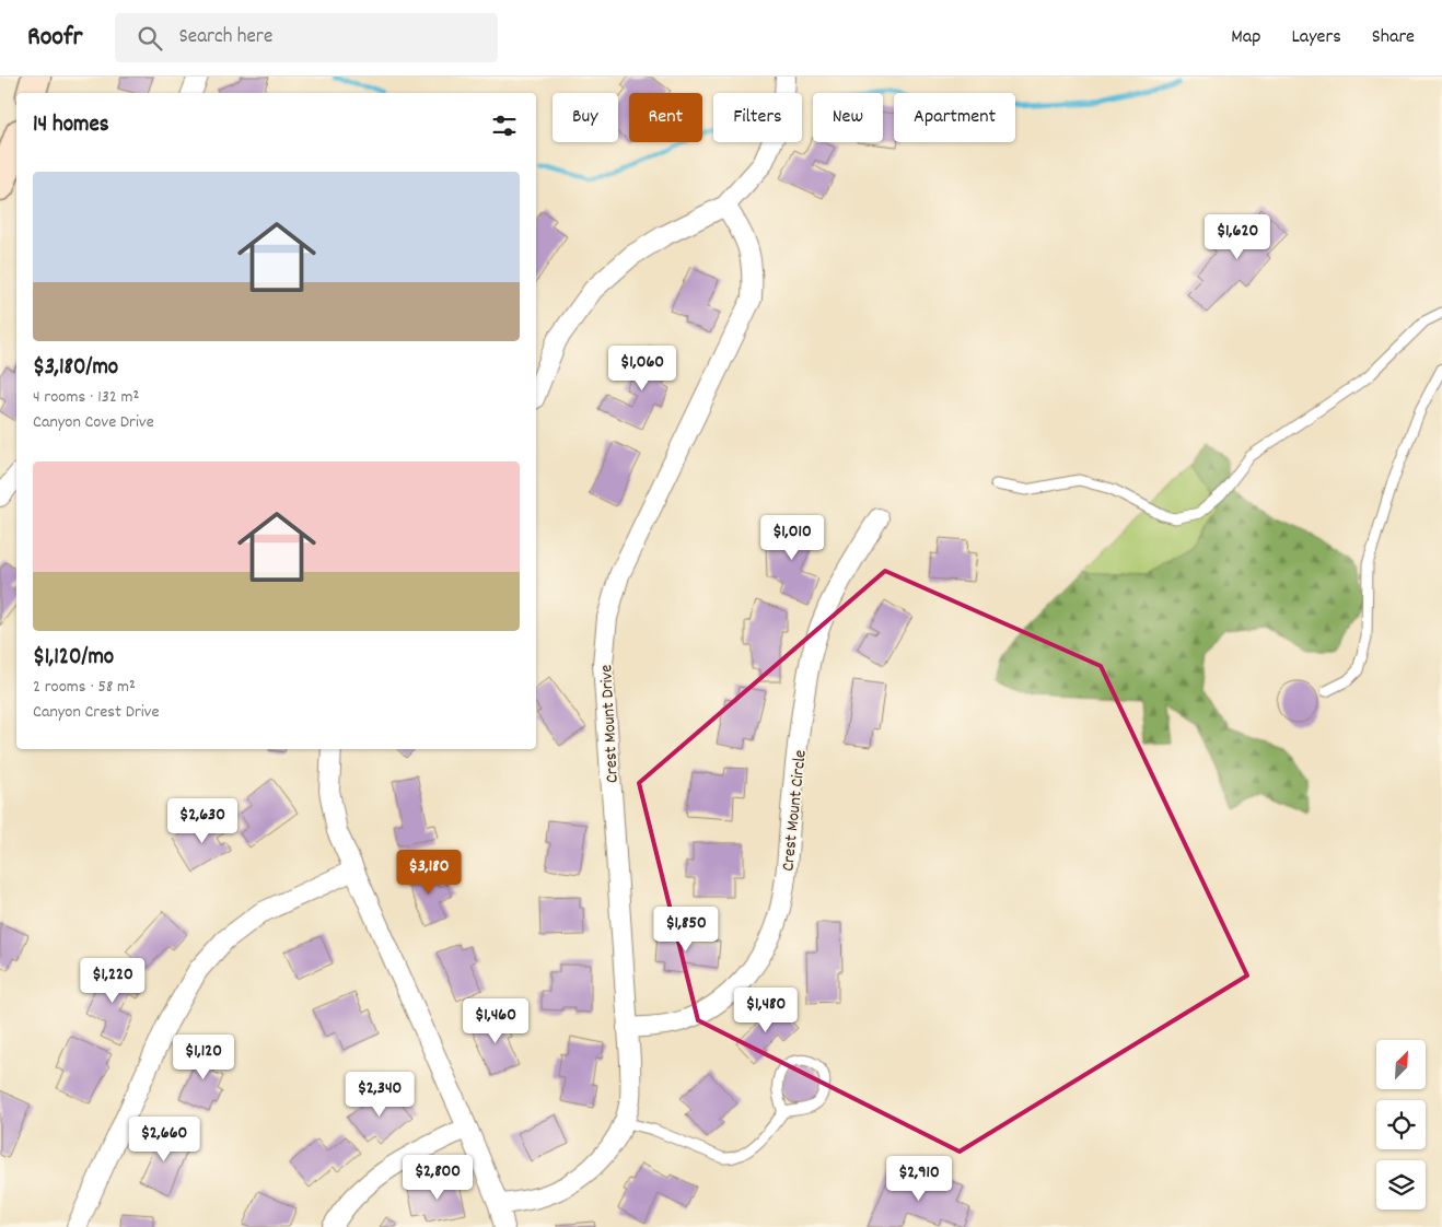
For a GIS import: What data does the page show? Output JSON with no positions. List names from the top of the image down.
{
  "streets": {
    "street": ["Crest Mount Drive", "Crest Mount Circle"]
  },
  "crossings": [
    ["Crest Mount Drive", "Crest Mount Circle"]
  ],
  "north": "top right",
  "page": {
    "header": "Roofr",
    "search": "Search here",
    "nav": ["Map", "Layers", "Share"],
    "chip": [
      "Buy",
      "Rent",
      "Filters",
      "New",
      "Apartment"
    ],
    "heading": "14 homes",
    "list": [
      {
        "name": "$3,180/mo",
        "note": "4 rooms · 132 m² · Canyon Cove Drive"
      },
      {
        "name": "$1,120/mo",
        "note": "2 rooms · 58 m² · Canyon Crest Drive"
      }
    ],
    "price": [
      "$1,620",
      "$1,060",
      "$1,010",
      "$2,630",
      "$3,180",
      "$1,850",
      "$1,220",
      "$1,480",
      "$1,460",
      "$1,120",
      "$2,340",
      "$2,660",
      "$2,800",
      "$2,910"
    ]
  }
}
